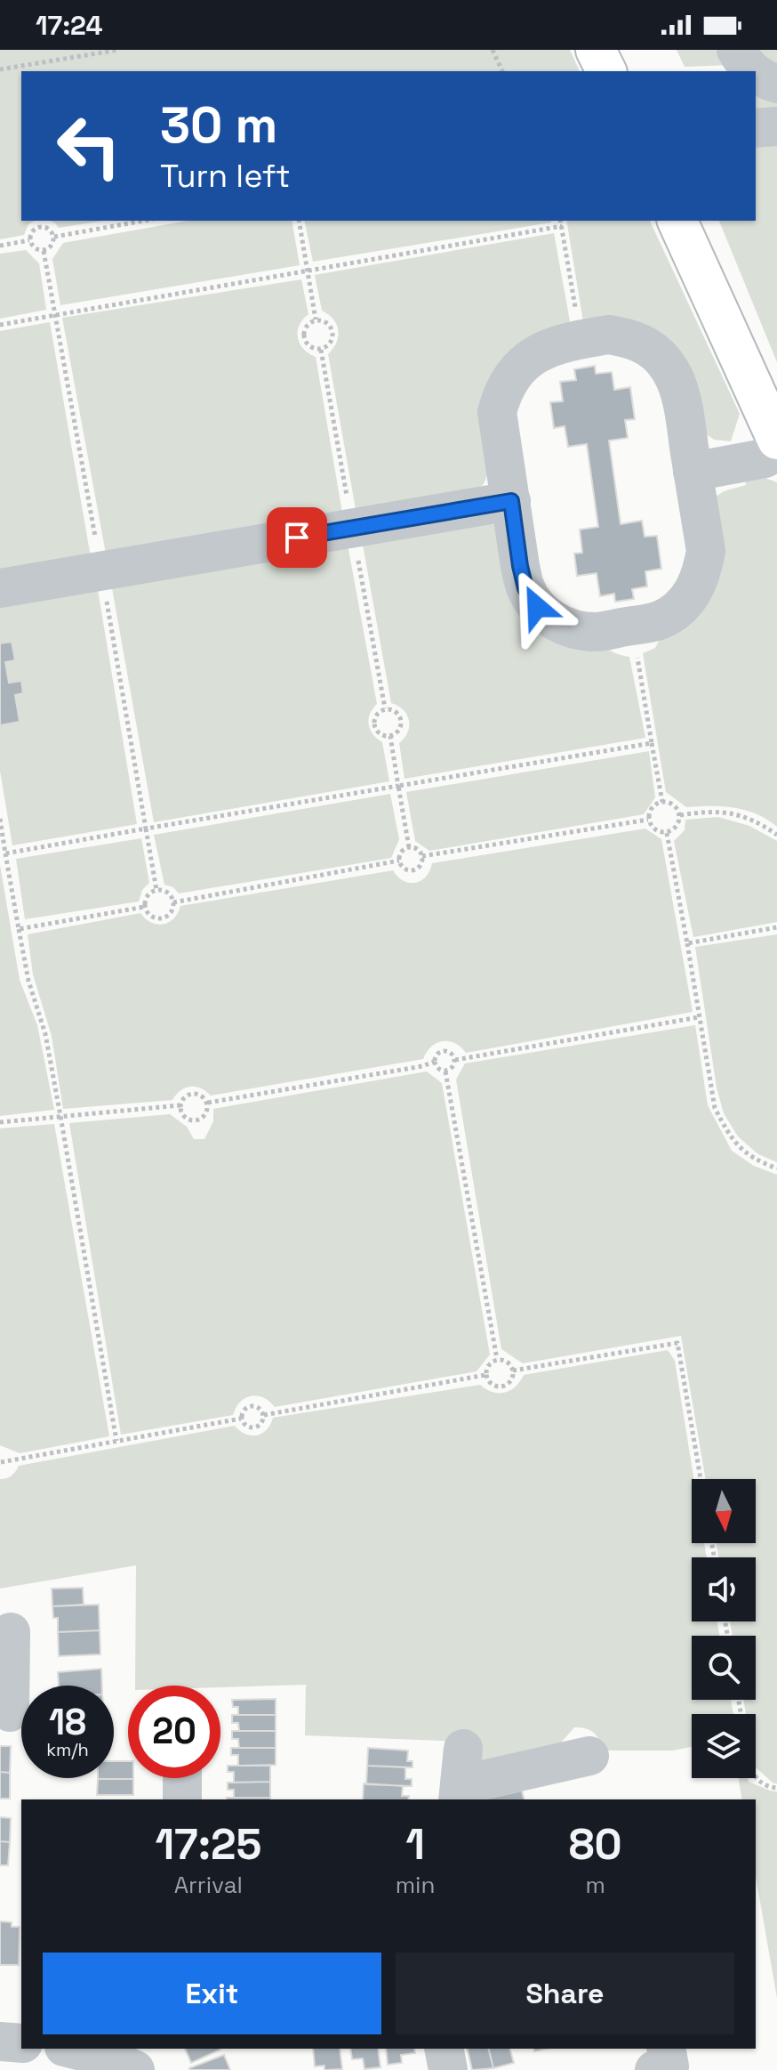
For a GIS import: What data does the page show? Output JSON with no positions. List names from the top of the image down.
{
  "north": "bottom",
  "page": {
    "status": "17:24",
    "turn": ["30 m", "Turn left"],
    "speed": "18 km/h",
    "limit": "20",
    "eta": [
      "17:25",
      "Arrival",
      "1",
      "min",
      "80",
      "m"
    ],
    "buttons": ["Exit", "Share"]
  }
}
